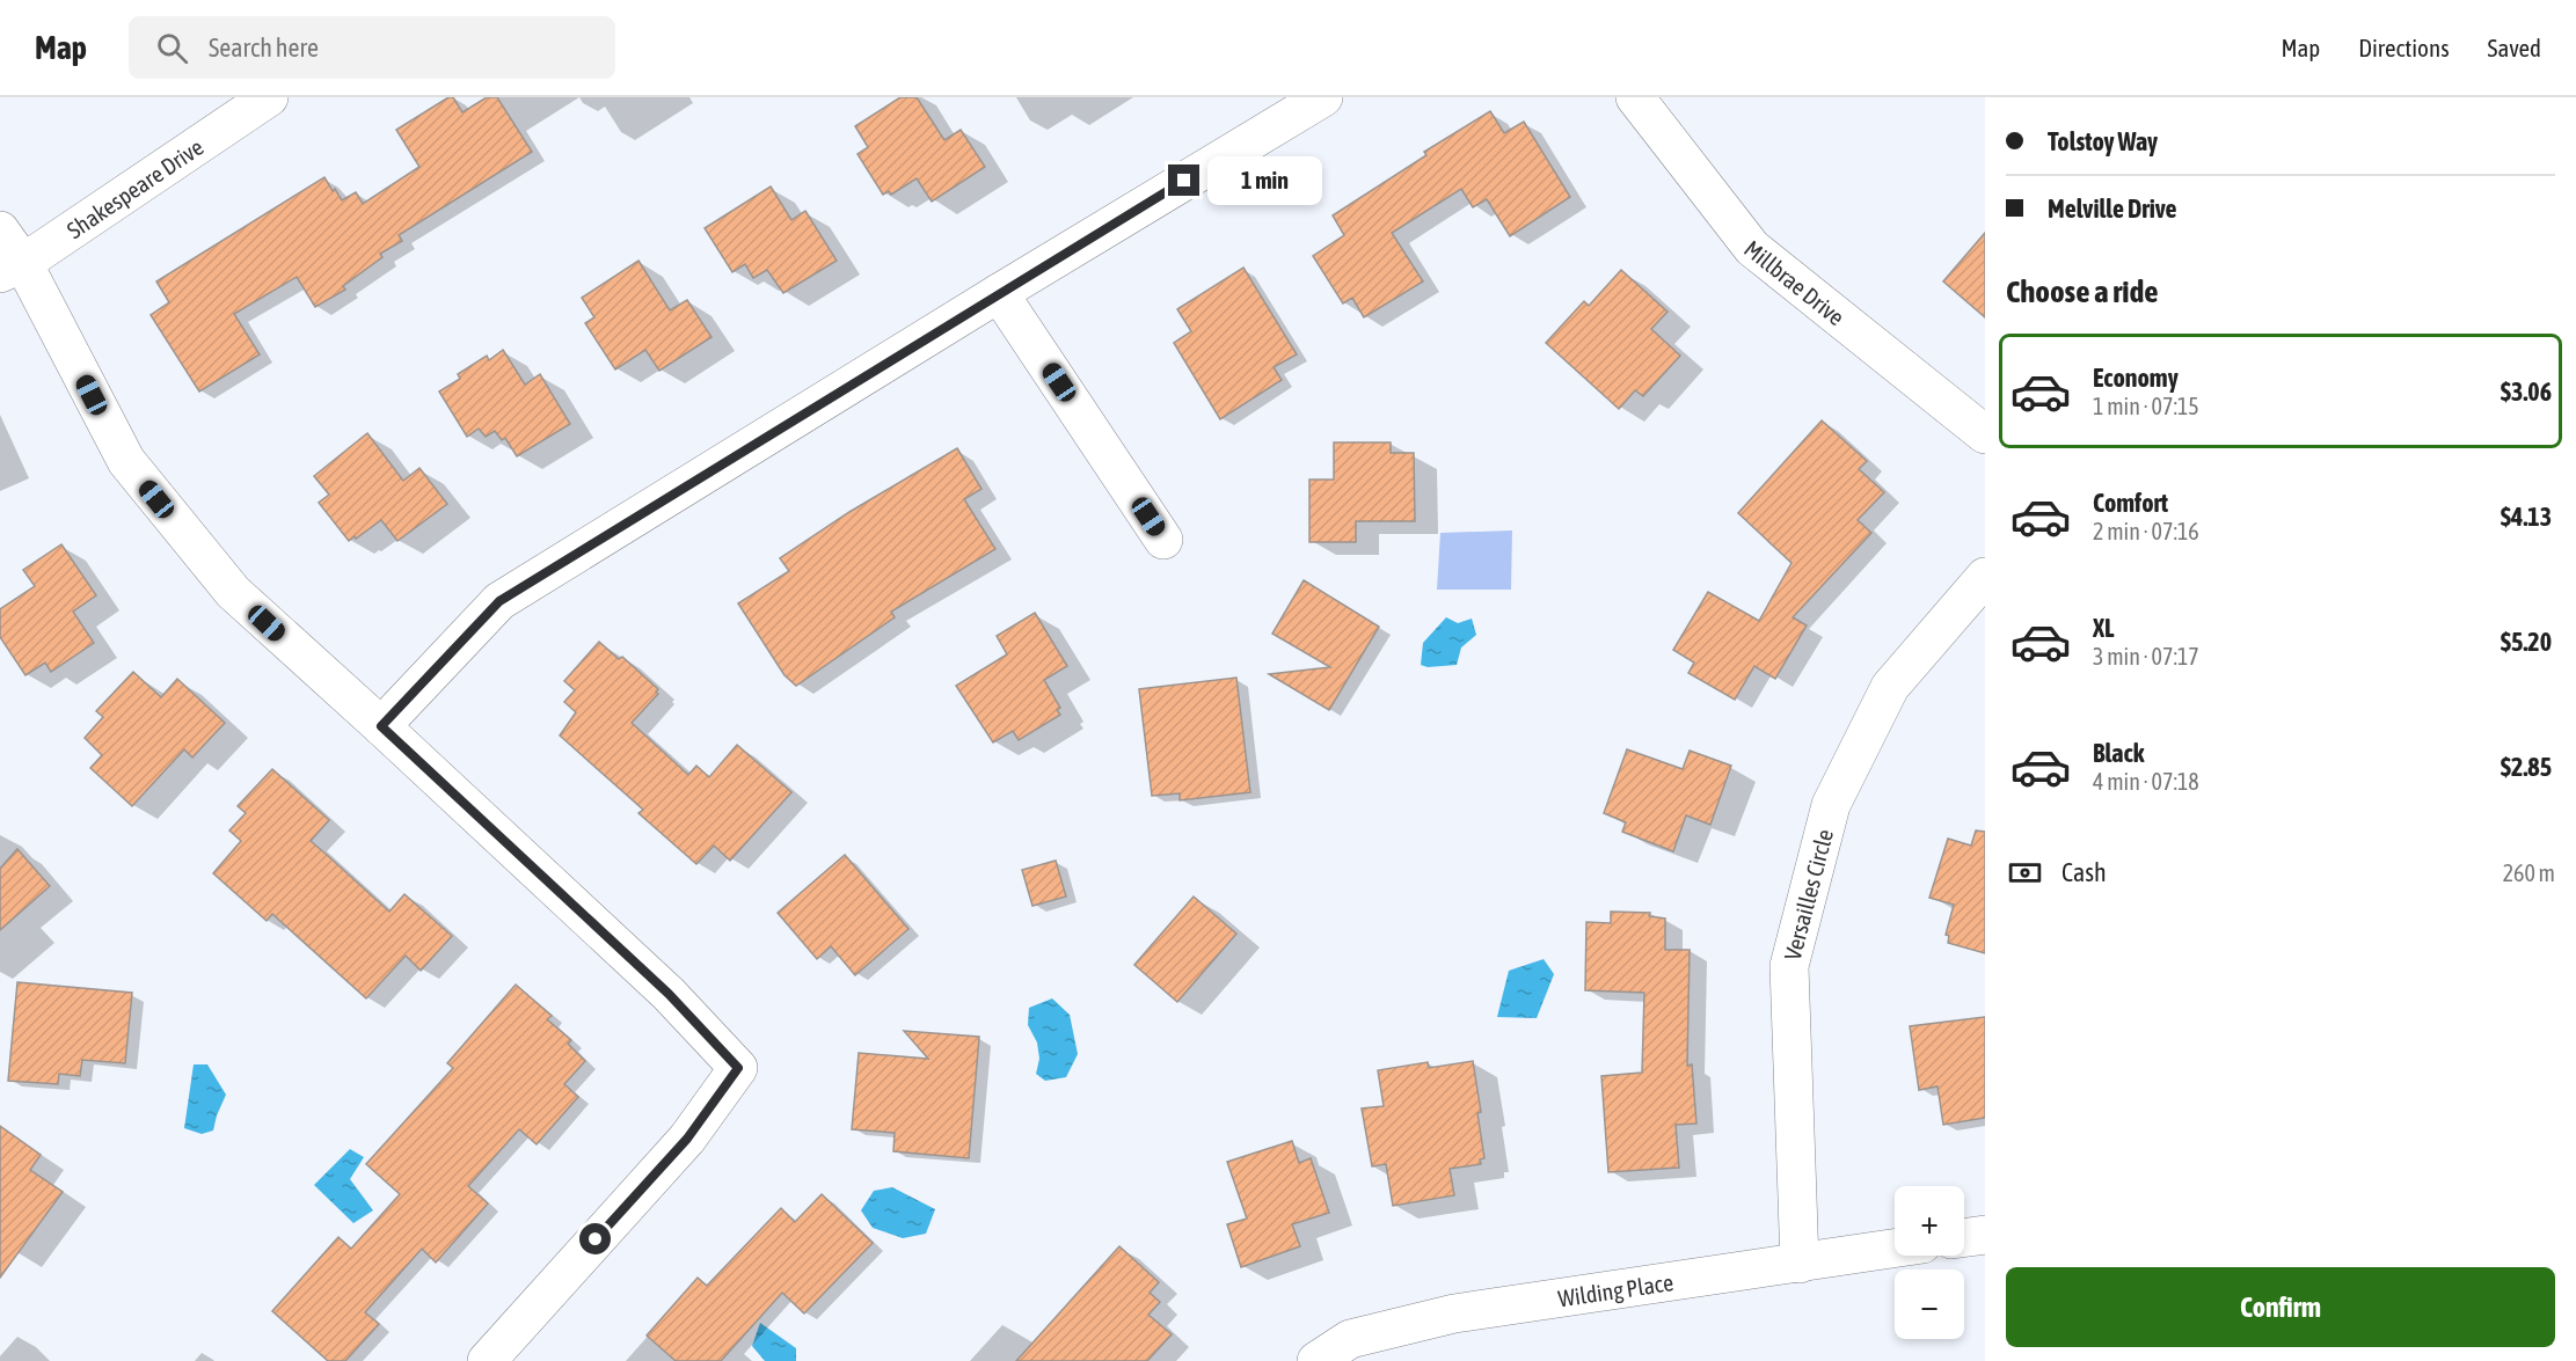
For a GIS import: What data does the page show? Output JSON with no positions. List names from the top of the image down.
{
  "streets": {
    "street": [
      "Shakespeare Drive",
      "Millbrae Drive",
      "Versailles Circle",
      "Wilding Place"
    ]
  },
  "crossings": [
    ["Versailles Circle", "Wilding Place"]
  ],
  "page": {
    "header": "Map",
    "search": "Search here",
    "nav": ["Map", "Directions", "Saved"],
    "banner": ["Tolstoy Way", "Melville Drive"],
    "bubble": "1 min",
    "heading": "Choose a ride",
    "list": [
      {
        "name": "Economy",
        "note": "1 min · 07:15",
        "value": "$3.06"
      },
      {
        "name": "Comfort",
        "note": "2 min · 07:16",
        "value": "$4.13"
      },
      {
        "name": "XL",
        "note": "3 min · 07:17",
        "value": "$5.20"
      },
      {
        "name": "Black",
        "note": "4 min · 07:18",
        "value": "$2.85"
      }
    ],
    "pay": ["Cash", "260 m"],
    "map_buttons": ["+", "−"],
    "buttons": "Confirm"
  }
}
